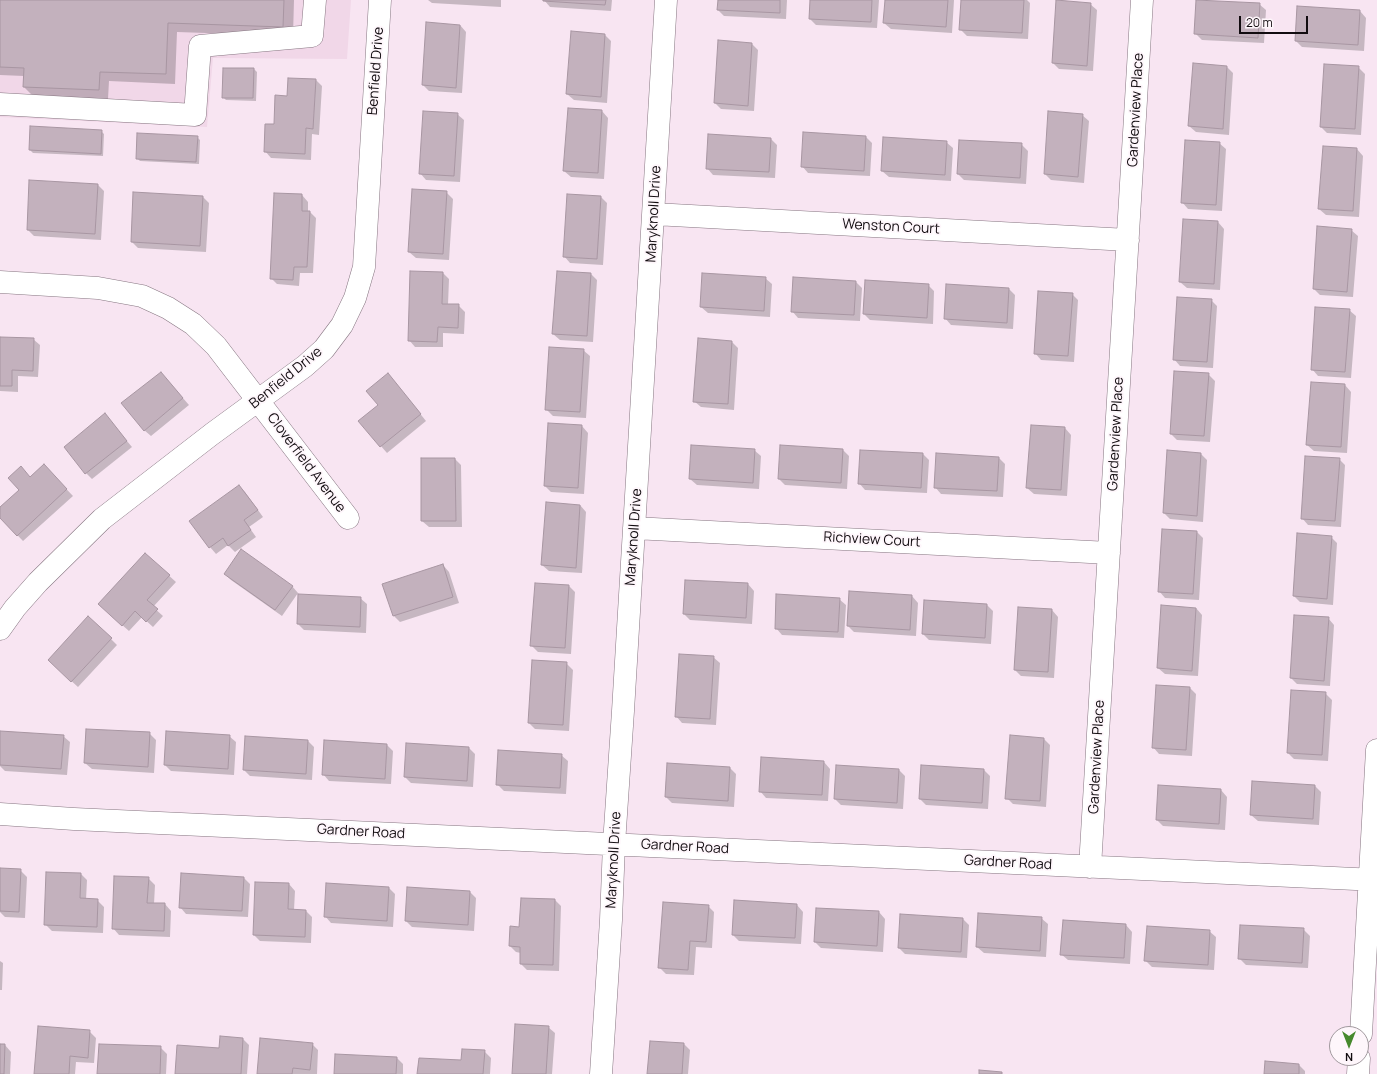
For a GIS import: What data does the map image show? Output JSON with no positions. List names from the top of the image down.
{
  "streets": {
    "street": [
      "Benfield Drive",
      "Gardenview Place",
      "Maryknoll Drive",
      "Wenston Court",
      "Cloverfield Avenue",
      "Richview Court",
      "Gardner Road"
    ]
  },
  "crossings": [
    ["Benfield Drive", "Cloverfield Avenue"],
    ["Gardenview Place", "Wenston Court"],
    ["Gardenview Place", "Richview Court"],
    ["Gardenview Place", "Gardner Road"],
    ["Maryknoll Drive", "Wenston Court"],
    ["Maryknoll Drive", "Richview Court"],
    ["Maryknoll Drive", "Gardner Road"]
  ],
  "scale_bar": "20 m",
  "north": "bottom"
}
